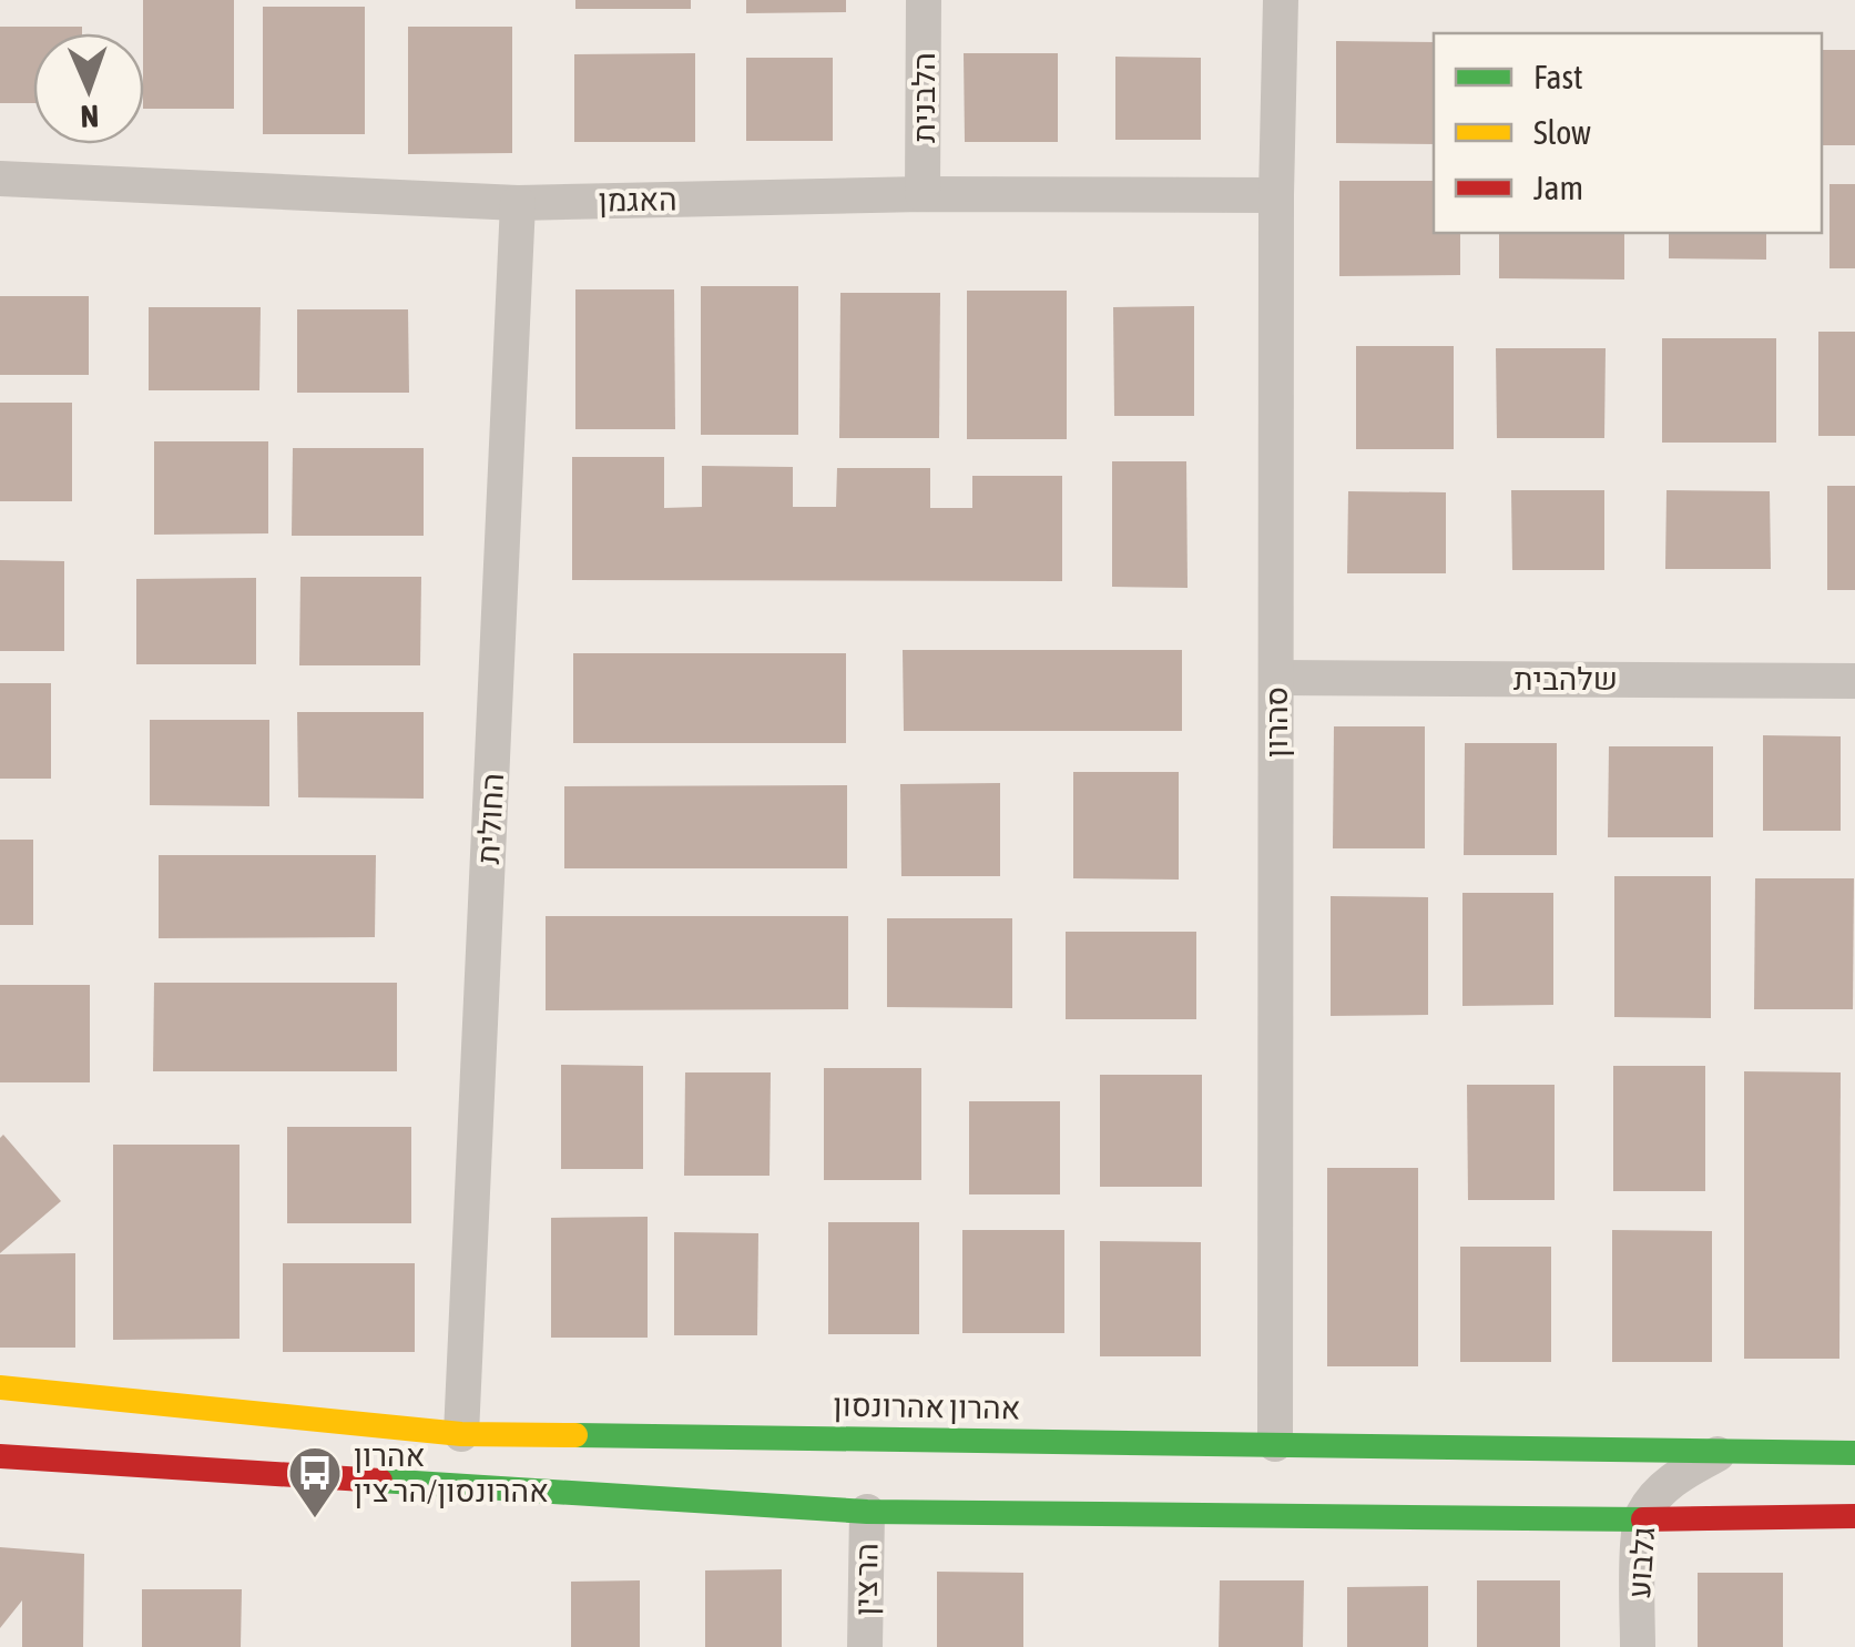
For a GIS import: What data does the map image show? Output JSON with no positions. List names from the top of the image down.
{
  "streets": {
    "street": [
      "הלבנית",
      "האגמן",
      "שלהבית",
      "סהרון",
      "החולית",
      "אהרון אהרונסון",
      "גלבוע",
      "הר צין"
    ]
  },
  "crossings": [
    ["הלבנית", "האגמן"],
    ["האגמן", "סהרון"],
    ["האגמן", "החולית"],
    ["שלהבית", "סהרון"],
    ["סהרון", "אהרון אהרונסון"],
    ["החולית", "אהרון אהרונסון"],
    ["אהרון אהרונסון", "גלבוע"]
  ],
  "places": {
    "bus stop": ["אהרון אהרונסון/הר צין"]
  },
  "legend": ["Fast", "Slow", "Jam"],
  "north": "bottom"
}
